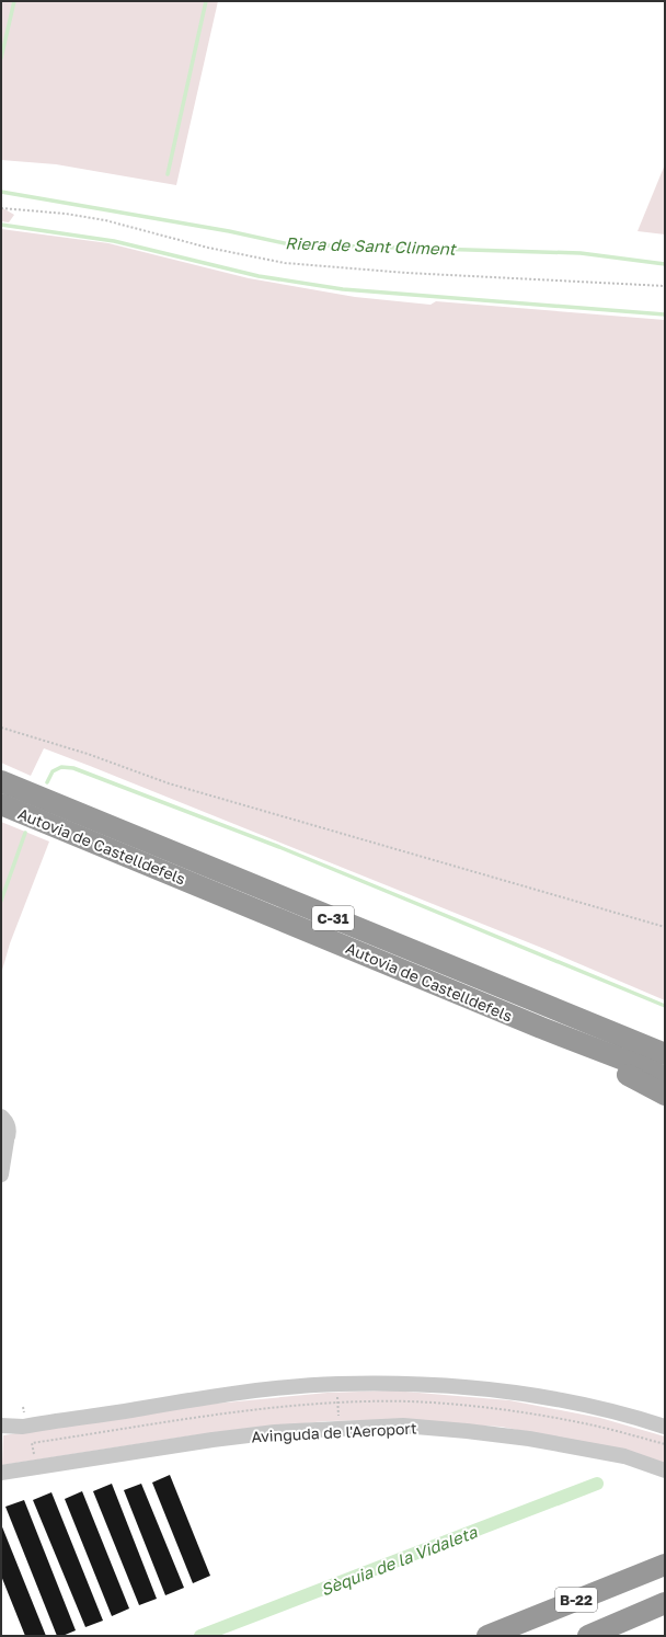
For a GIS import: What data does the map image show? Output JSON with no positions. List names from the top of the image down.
{
  "streets": {
    "highway": ["Autovia de Castelldefels", "C-31", "B-22"],
    "street": ["Avinguda de l'Aeroport"]
  },
  "water": ["Riera de Sant Climent", "Sèquia de la Vidaleta"]
}
